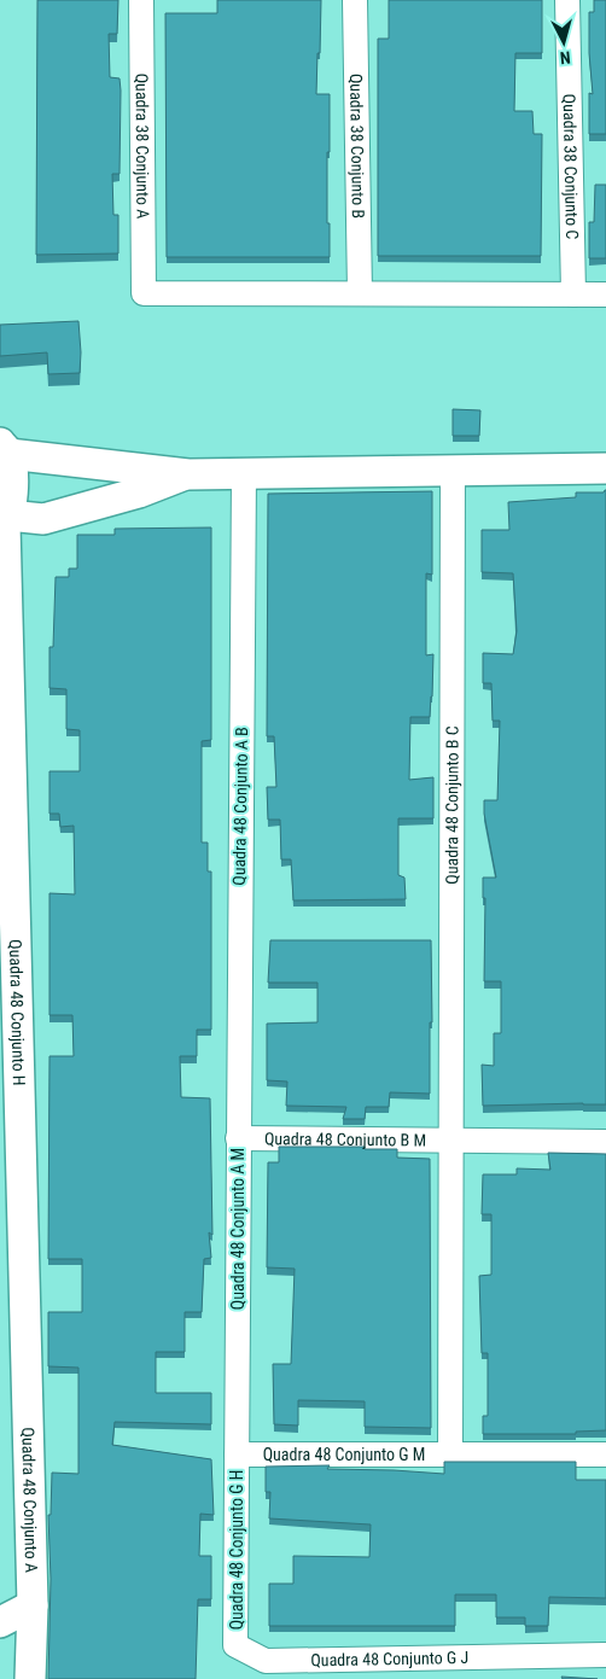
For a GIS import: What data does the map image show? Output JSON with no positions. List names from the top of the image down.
{
  "streets": {
    "street": [
      "Quadra 38 Conjunto A",
      "Quadra 38 Conjunto B",
      "Quadra 38 Conjunto C",
      "Quadra 48 Conjunto B C",
      "Quadra 48 Conjunto A B",
      "Quadra 48 Conjunto H",
      "Quadra 48 Conjunto B M",
      "Quadra 48 Conjunto A M",
      "Quadra 48 Conjunto G M",
      "Quadra 48 Conjunto A",
      "Quadra 48 Conjunto G H",
      "Quadra 48 Conjunto G J"
    ]
  },
  "crossings": [
    ["Quadra 38 Conjunto A", "Quadra 38 Conjunto B"],
    ["Quadra 48 Conjunto B C", "Quadra 48 Conjunto B M"],
    ["Quadra 48 Conjunto B C", "Quadra 48 Conjunto G M"],
    ["Quadra 48 Conjunto A B", "Quadra 48 Conjunto B M"],
    ["Quadra 48 Conjunto A B", "Quadra 48 Conjunto A M"],
    ["Quadra 48 Conjunto H", "Quadra 48 Conjunto A"],
    ["Quadra 48 Conjunto B M", "Quadra 48 Conjunto A M"],
    ["Quadra 48 Conjunto A M", "Quadra 48 Conjunto G M"],
    ["Quadra 48 Conjunto A M", "Quadra 48 Conjunto G H"],
    ["Quadra 48 Conjunto G M", "Quadra 48 Conjunto G H"],
    ["Quadra 48 Conjunto G H", "Quadra 48 Conjunto G J"]
  ],
  "north": "bottom"
}
